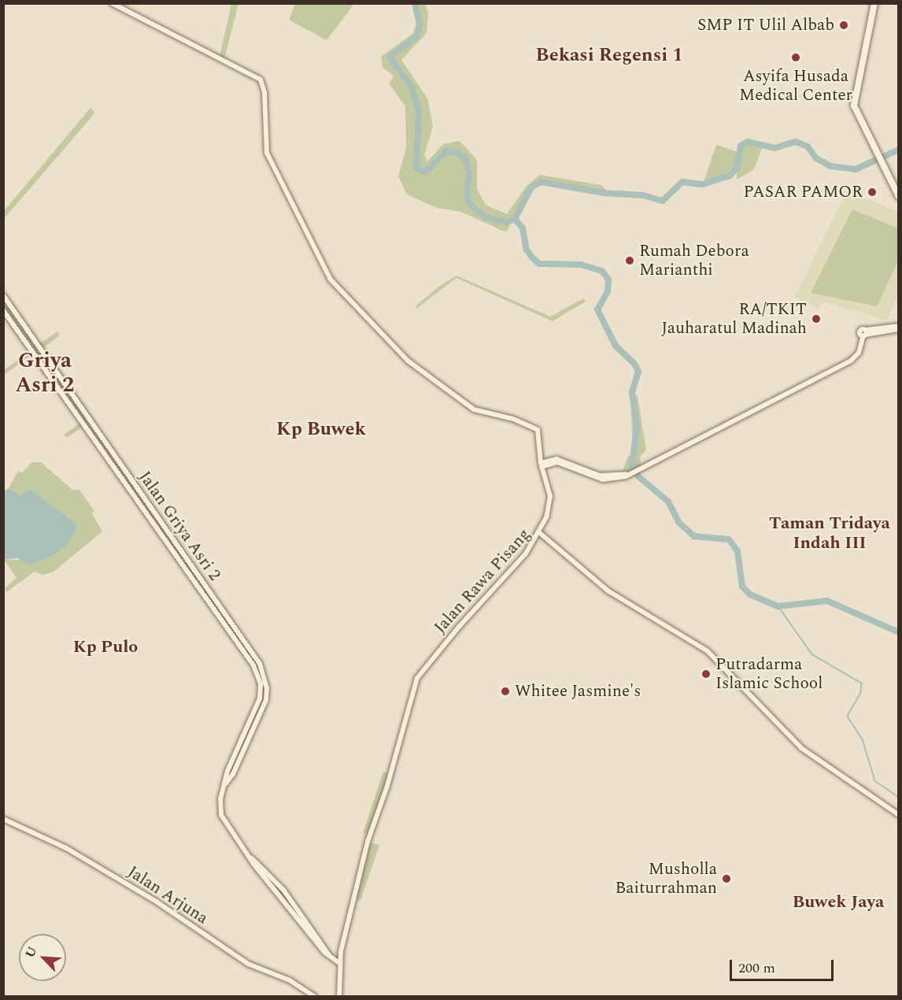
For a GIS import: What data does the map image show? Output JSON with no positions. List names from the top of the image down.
{
  "streets": {
    "street": ["Jalan Griya Asri 2", "Jalan Rawa Pisang", "Jalan Arjuna"]
  },
  "crossings": [
    ["Jalan Griya Asri 2", "Jalan Rawa Pisang"]
  ],
  "districts": [
    "Bekasi Regensi 1",
    "Griya Asri 2",
    "Kp Buwek",
    "Taman Tridaya Indah III",
    "Kp Pulo",
    "Buwek Jaya"
  ],
  "places": [
    "SMP IT Ulil Albab",
    "Asyifa Husada Medical Center",
    "PASAR PAMOR",
    "Rumah Debora Marianthi",
    "RA/TKIT Jauharatul Madinah",
    "Putradarma Islamic School",
    "Whitee Jasmine's",
    "Musholla Baiturrahman"
  ],
  "scale_bar": "200 m",
  "north": "top left"
}
